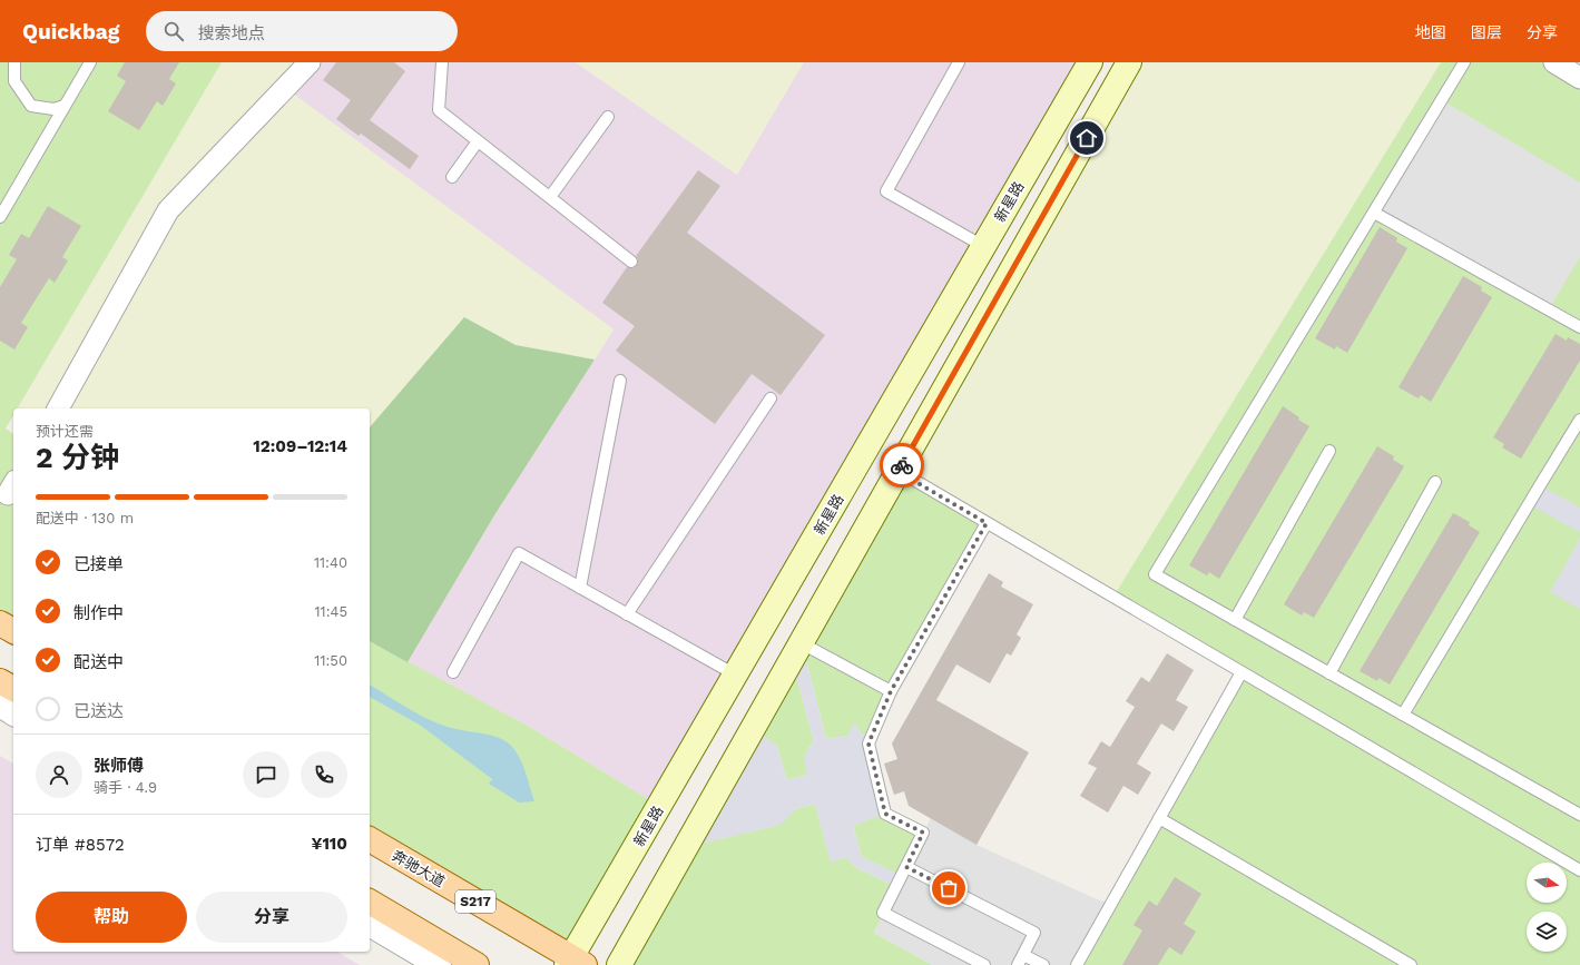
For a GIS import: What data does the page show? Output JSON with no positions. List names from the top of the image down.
{
  "streets": {
    "main road": ["新星路", "奔驰大道", "S217"]
  },
  "crossings": [
    ["新星路", "奔驰大道"]
  ],
  "north": "right",
  "page": {
    "header": "Quickbag",
    "search": "搜索地点",
    "nav": ["地图", "图层", "分享"],
    "heading": ["2 分钟", "预计还需", "12:09–12:14"],
    "panel": [
      "张师傅",
      "骑手 · 4.9",
      "订单 #8572",
      "¥110"
    ],
    "bar": "配送中 · 130 m",
    "list": [
      ["已接单", "11:40"],
      ["制作中", "11:45"],
      ["配送中", "11:50"],
      "已送达"
    ],
    "buttons": ["帮助", "分享"]
  }
}
